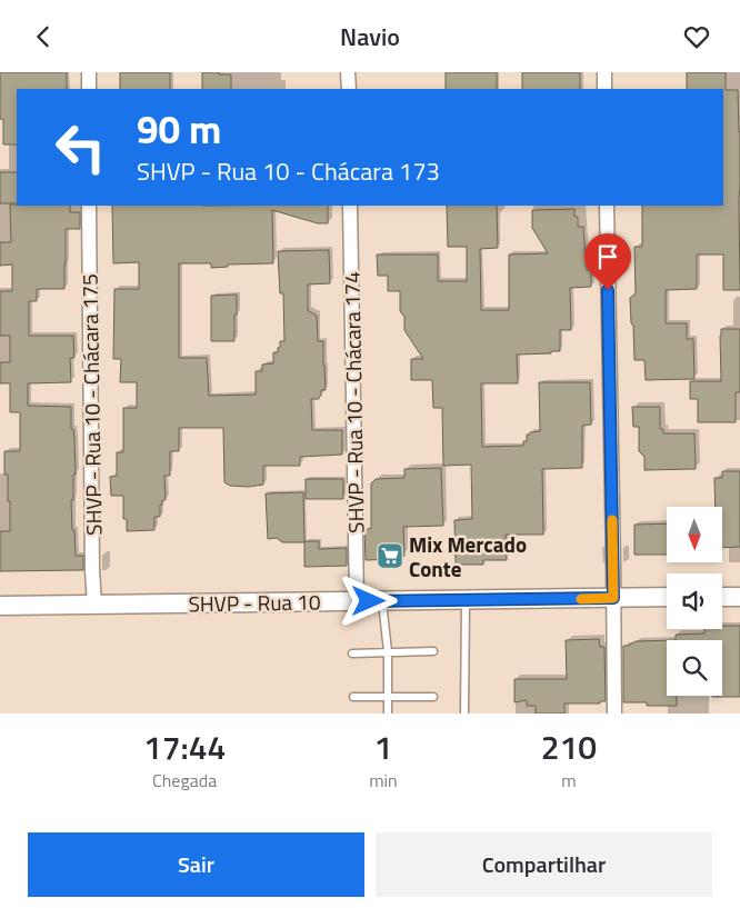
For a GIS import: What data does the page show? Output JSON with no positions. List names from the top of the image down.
{
  "streets": {
    "street": ["SHVP - Rua 10 - Chácara 174", "SHVP - Rua 10 - Chácara 175", "SHVP - Rua 10"]
  },
  "crossings": [
    ["SHVP - Rua 10 - Chácara 174", "SHVP - Rua 10"],
    ["SHVP - Rua 10 - Chácara 175", "SHVP - Rua 10"]
  ],
  "places": {
    "supermarket": ["Mix Mercado Conte"]
  },
  "north": "bottom",
  "page": {
    "header": "Navio",
    "turn": ["90 m", "SHVP - Rua 10 - Chácara 173"],
    "eta": [
      "17:44",
      "Chegada",
      "1",
      "min",
      "210",
      "m"
    ],
    "buttons": ["Sair", "Compartilhar"]
  }
}
